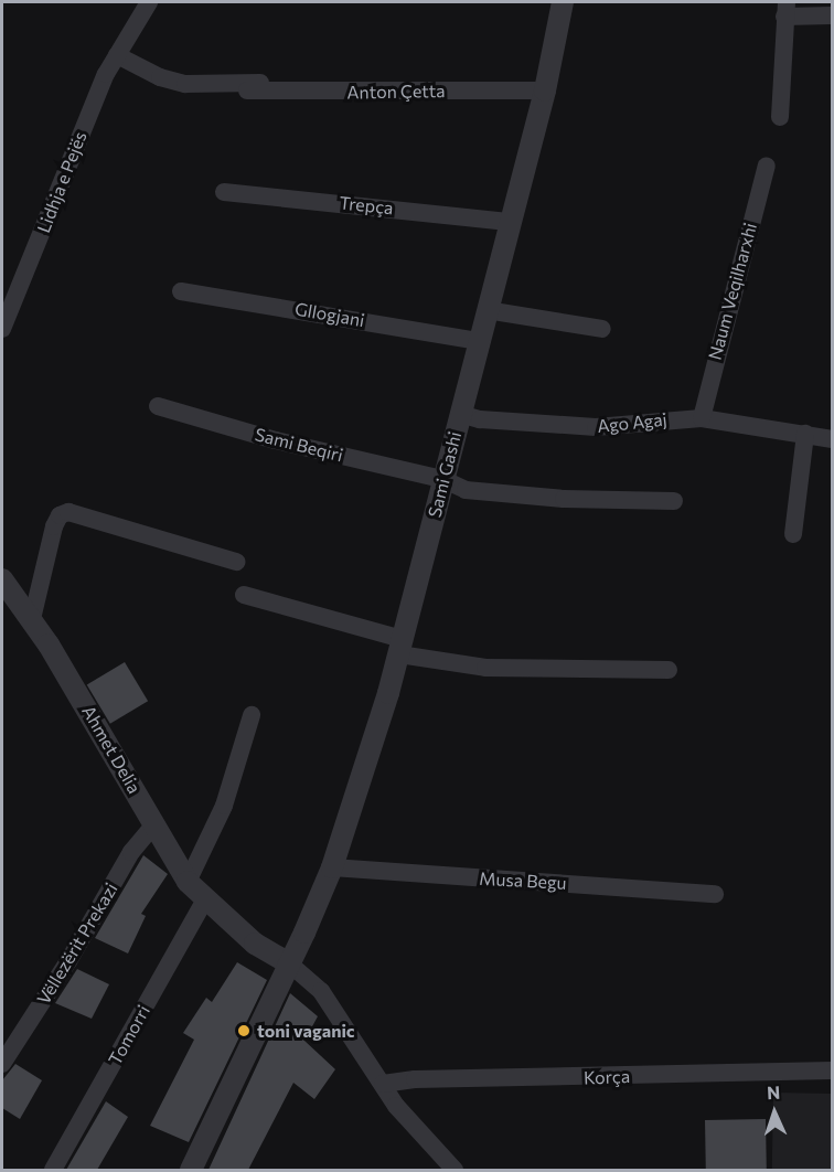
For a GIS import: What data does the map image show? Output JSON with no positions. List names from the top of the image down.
{
  "streets": {
    "street": [
      "Anton Çetta",
      "Lidhja e Pejës",
      "Trepça",
      "Naum Veqilharxhi",
      "Gllogjani",
      "Ago Agaj",
      "Sami Beqiri",
      "Sami Gashi",
      "Ahmet Delia",
      "Musa Begu",
      "Vëllezërit Prekazi",
      "Tomorri",
      "Korça"
    ]
  },
  "crossings": [
    ["Anton Çetta", "Lidhja e Pejës"],
    ["Anton Çetta", "Sami Gashi"],
    ["Trepça", "Sami Gashi"],
    ["Naum Veqilharxhi", "Ago Agaj"],
    ["Gllogjani", "Sami Gashi"],
    ["Ago Agaj", "Sami Gashi"],
    ["Sami Beqiri", "Sami Gashi"],
    ["Sami Gashi", "Ahmet Delia"],
    ["Sami Gashi", "Musa Begu"],
    ["Ahmet Delia", "Vëllezërit Prekazi"],
    ["Ahmet Delia", "Tomorri"]
  ],
  "places": ["toni vaganic"],
  "north": "top"
}
